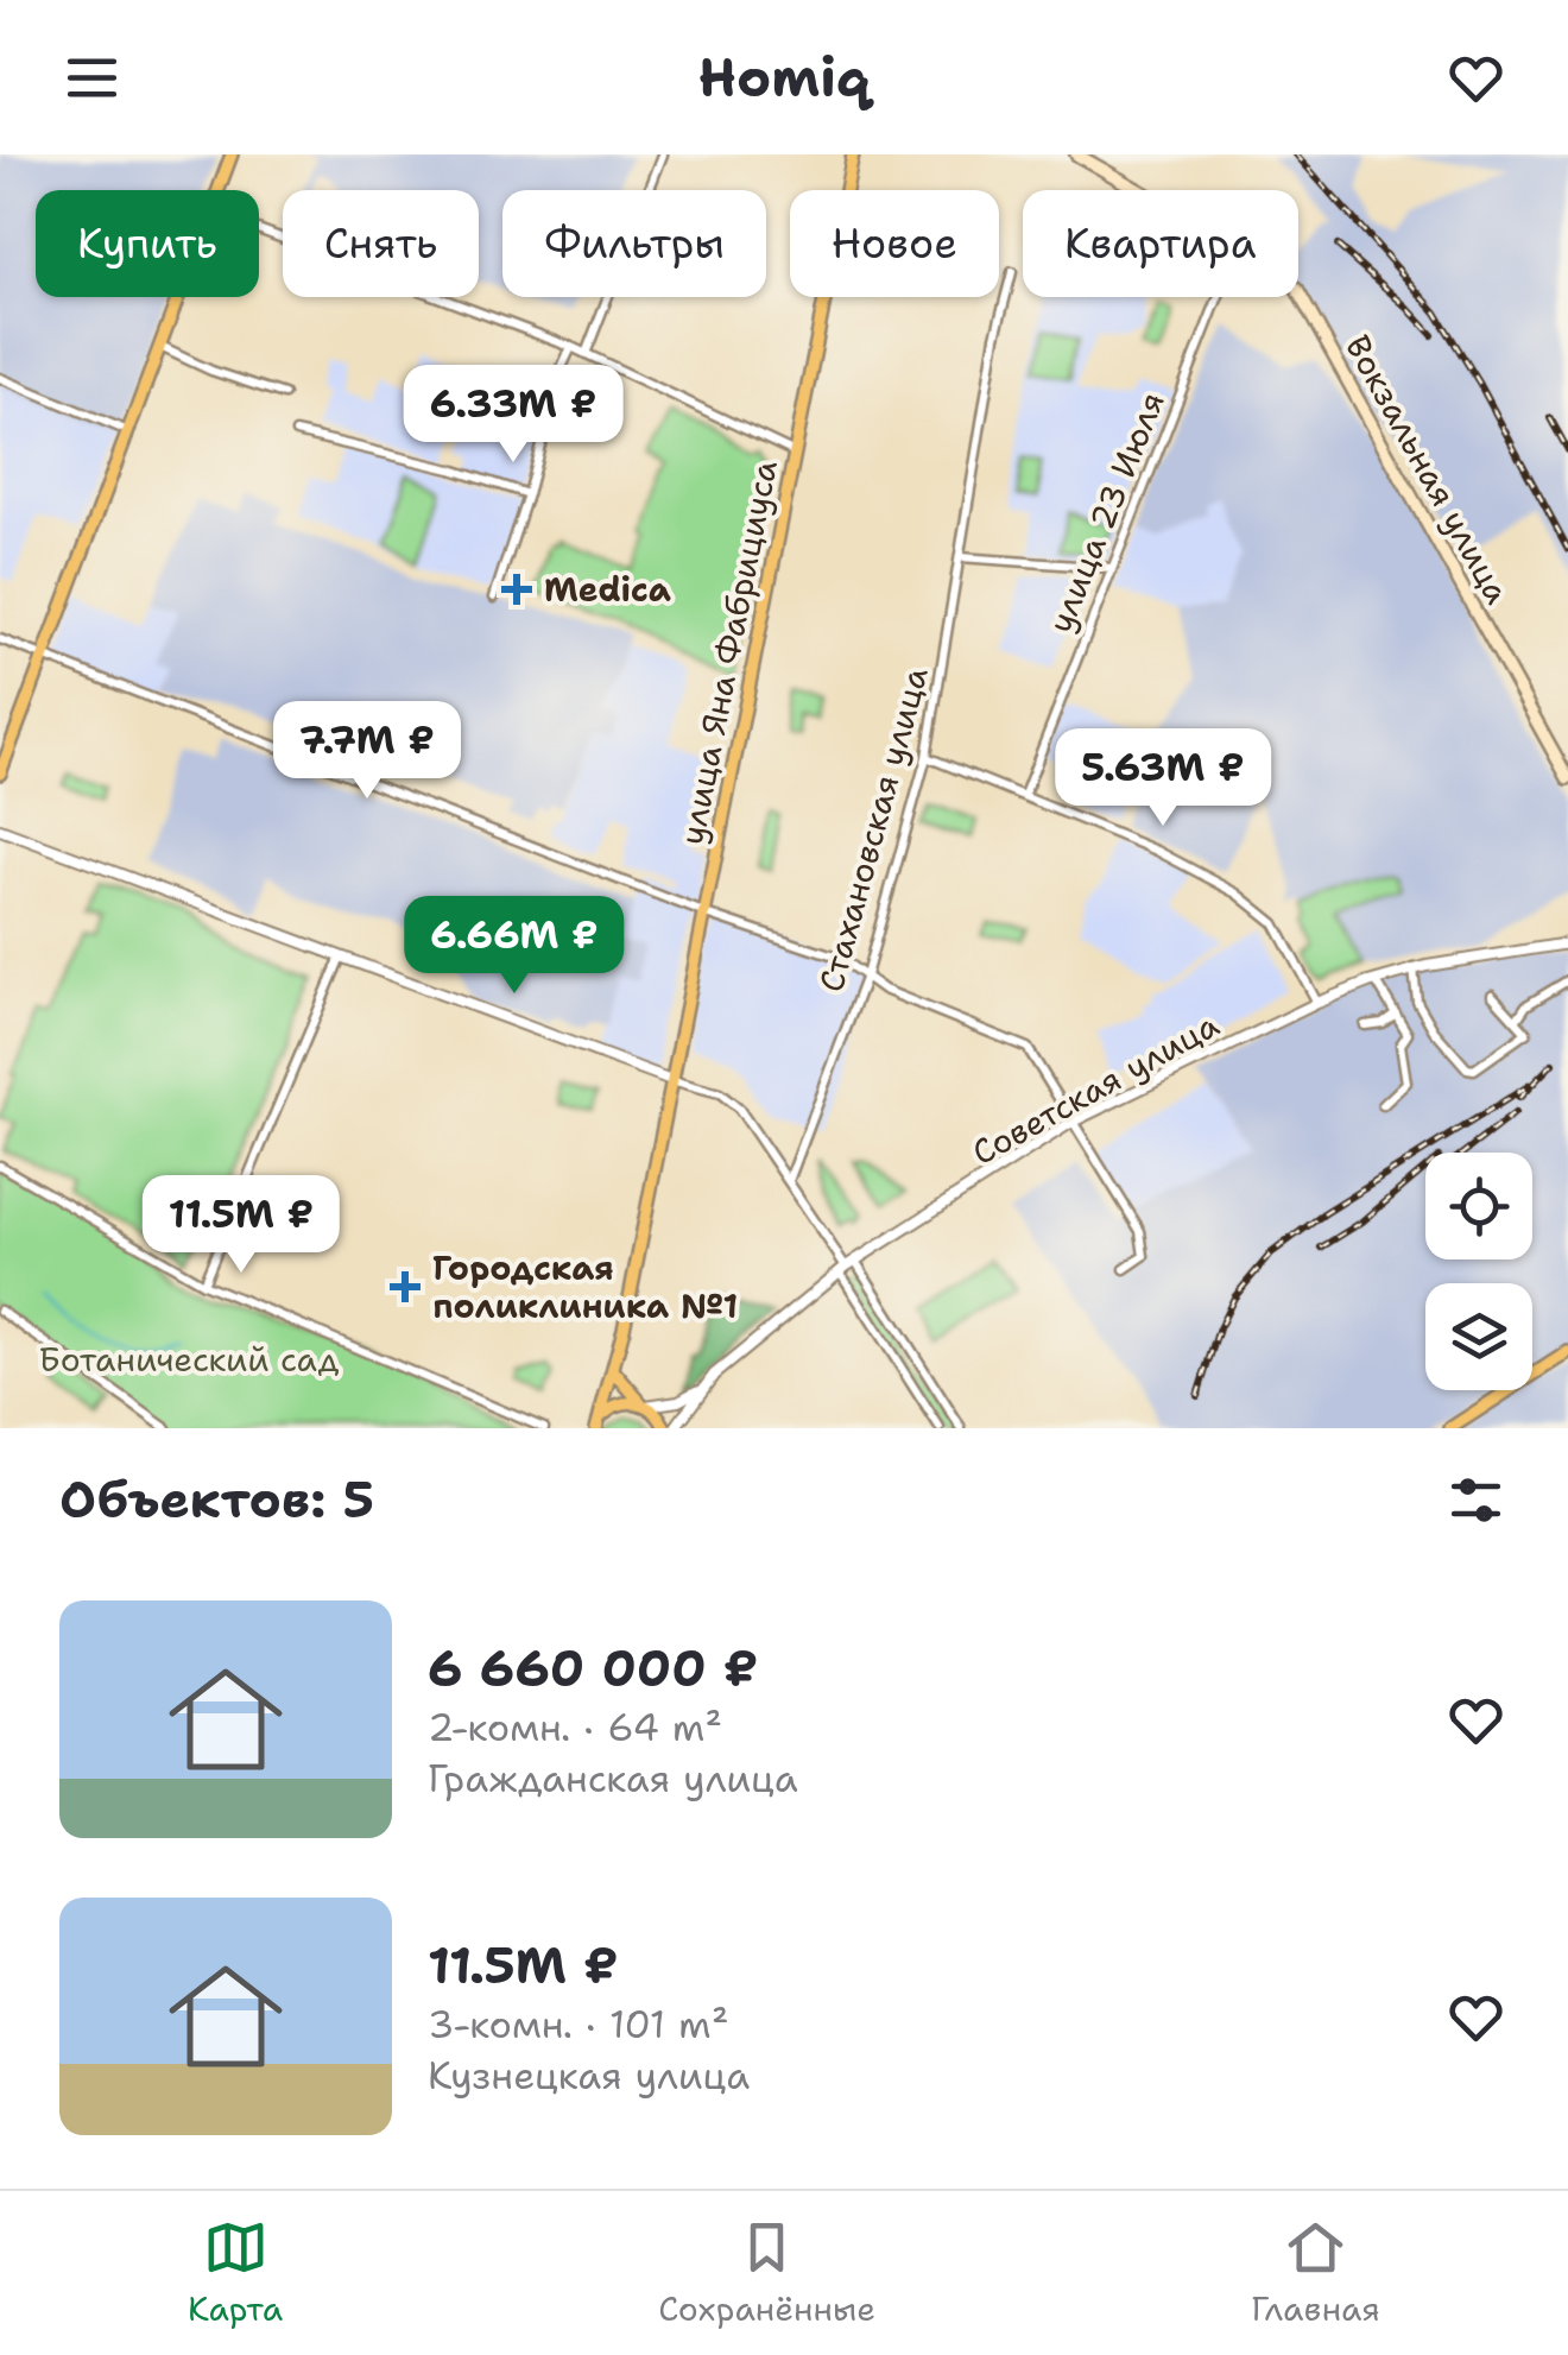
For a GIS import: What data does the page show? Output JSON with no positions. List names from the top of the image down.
{
  "streets": {
    "main road": ["Вокзальная улица", "улица Яна Фабрициуса"],
    "street": ["улица 23 Июля", "Стахановская улица", "Советская улица"]
  },
  "parks": ["Ботанический сад"],
  "places": {
    "health": ["Medica", "Городская поликлиника №1"]
  },
  "page": {
    "header": "Homiq",
    "chip": [
      "Купить",
      "Снять",
      "Фильтры",
      "Новое",
      "Квартира"
    ],
    "price": [
      "6.33M ₽",
      "7.7M ₽",
      "5.63M ₽",
      "6.66M ₽",
      "11.5M ₽"
    ],
    "heading": "Объектов: 5",
    "list": [
      {
        "name": "6 660 000 ₽",
        "note": "2-комн. · 64 m² · Гражданская улица"
      },
      {
        "name": "11.5M ₽",
        "note": "3-комн. · 101 m² · Кузнецкая улица"
      }
    ],
    "tabs": ["Карта", "Сохранённые", "Главная"]
  }
}
